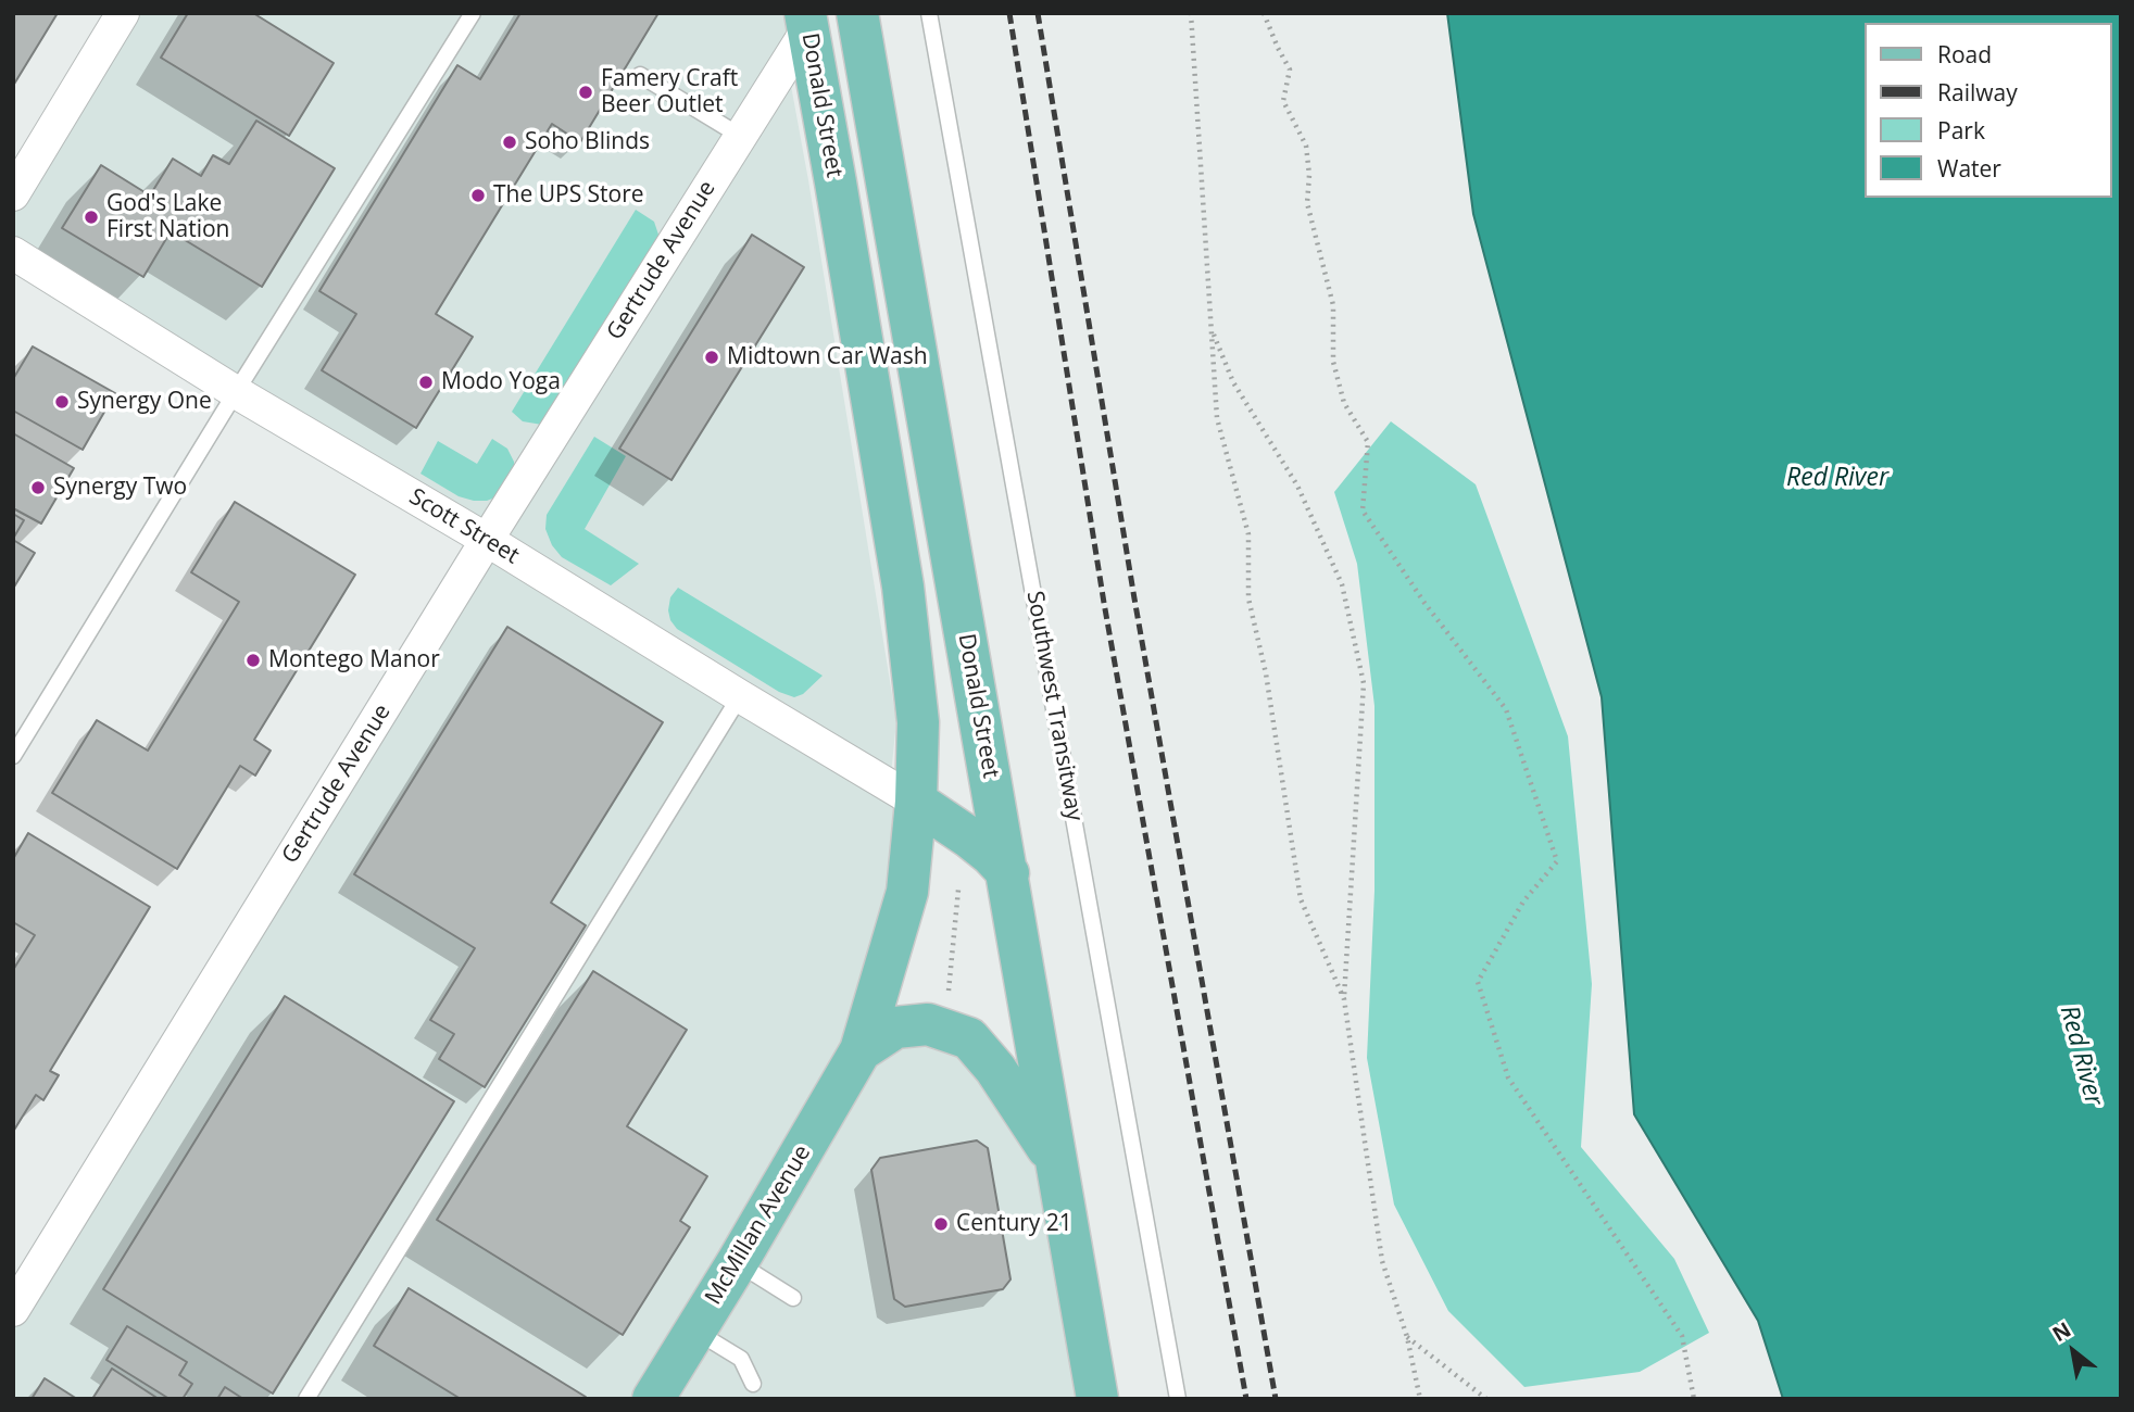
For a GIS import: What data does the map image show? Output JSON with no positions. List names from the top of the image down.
{
  "streets": {
    "main road": ["Donald Street", "McMillan Avenue"],
    "street": ["Gertrude Avenue", "Scott Street"],
    "lane": ["Southwest Transitway"]
  },
  "crossings": [
    ["Donald Street", "Gertrude Avenue"],
    ["Donald Street", "Scott Street"],
    ["Donald Street", "McMillan Avenue"],
    ["Gertrude Avenue", "Scott Street"]
  ],
  "water": ["Red River"],
  "places": [
    "Famery Craft Beer Outlet",
    "Soho Blinds",
    "The UPS Store",
    "God's Lake First Nation",
    "Midtown Car Wash",
    "Modo Yoga",
    "Synergy One",
    "Synergy Two",
    "Montego Manor",
    "Century 21"
  ],
  "legend": [
    "Road",
    "Railway",
    "Park",
    "Water"
  ],
  "north": "top left"
}
